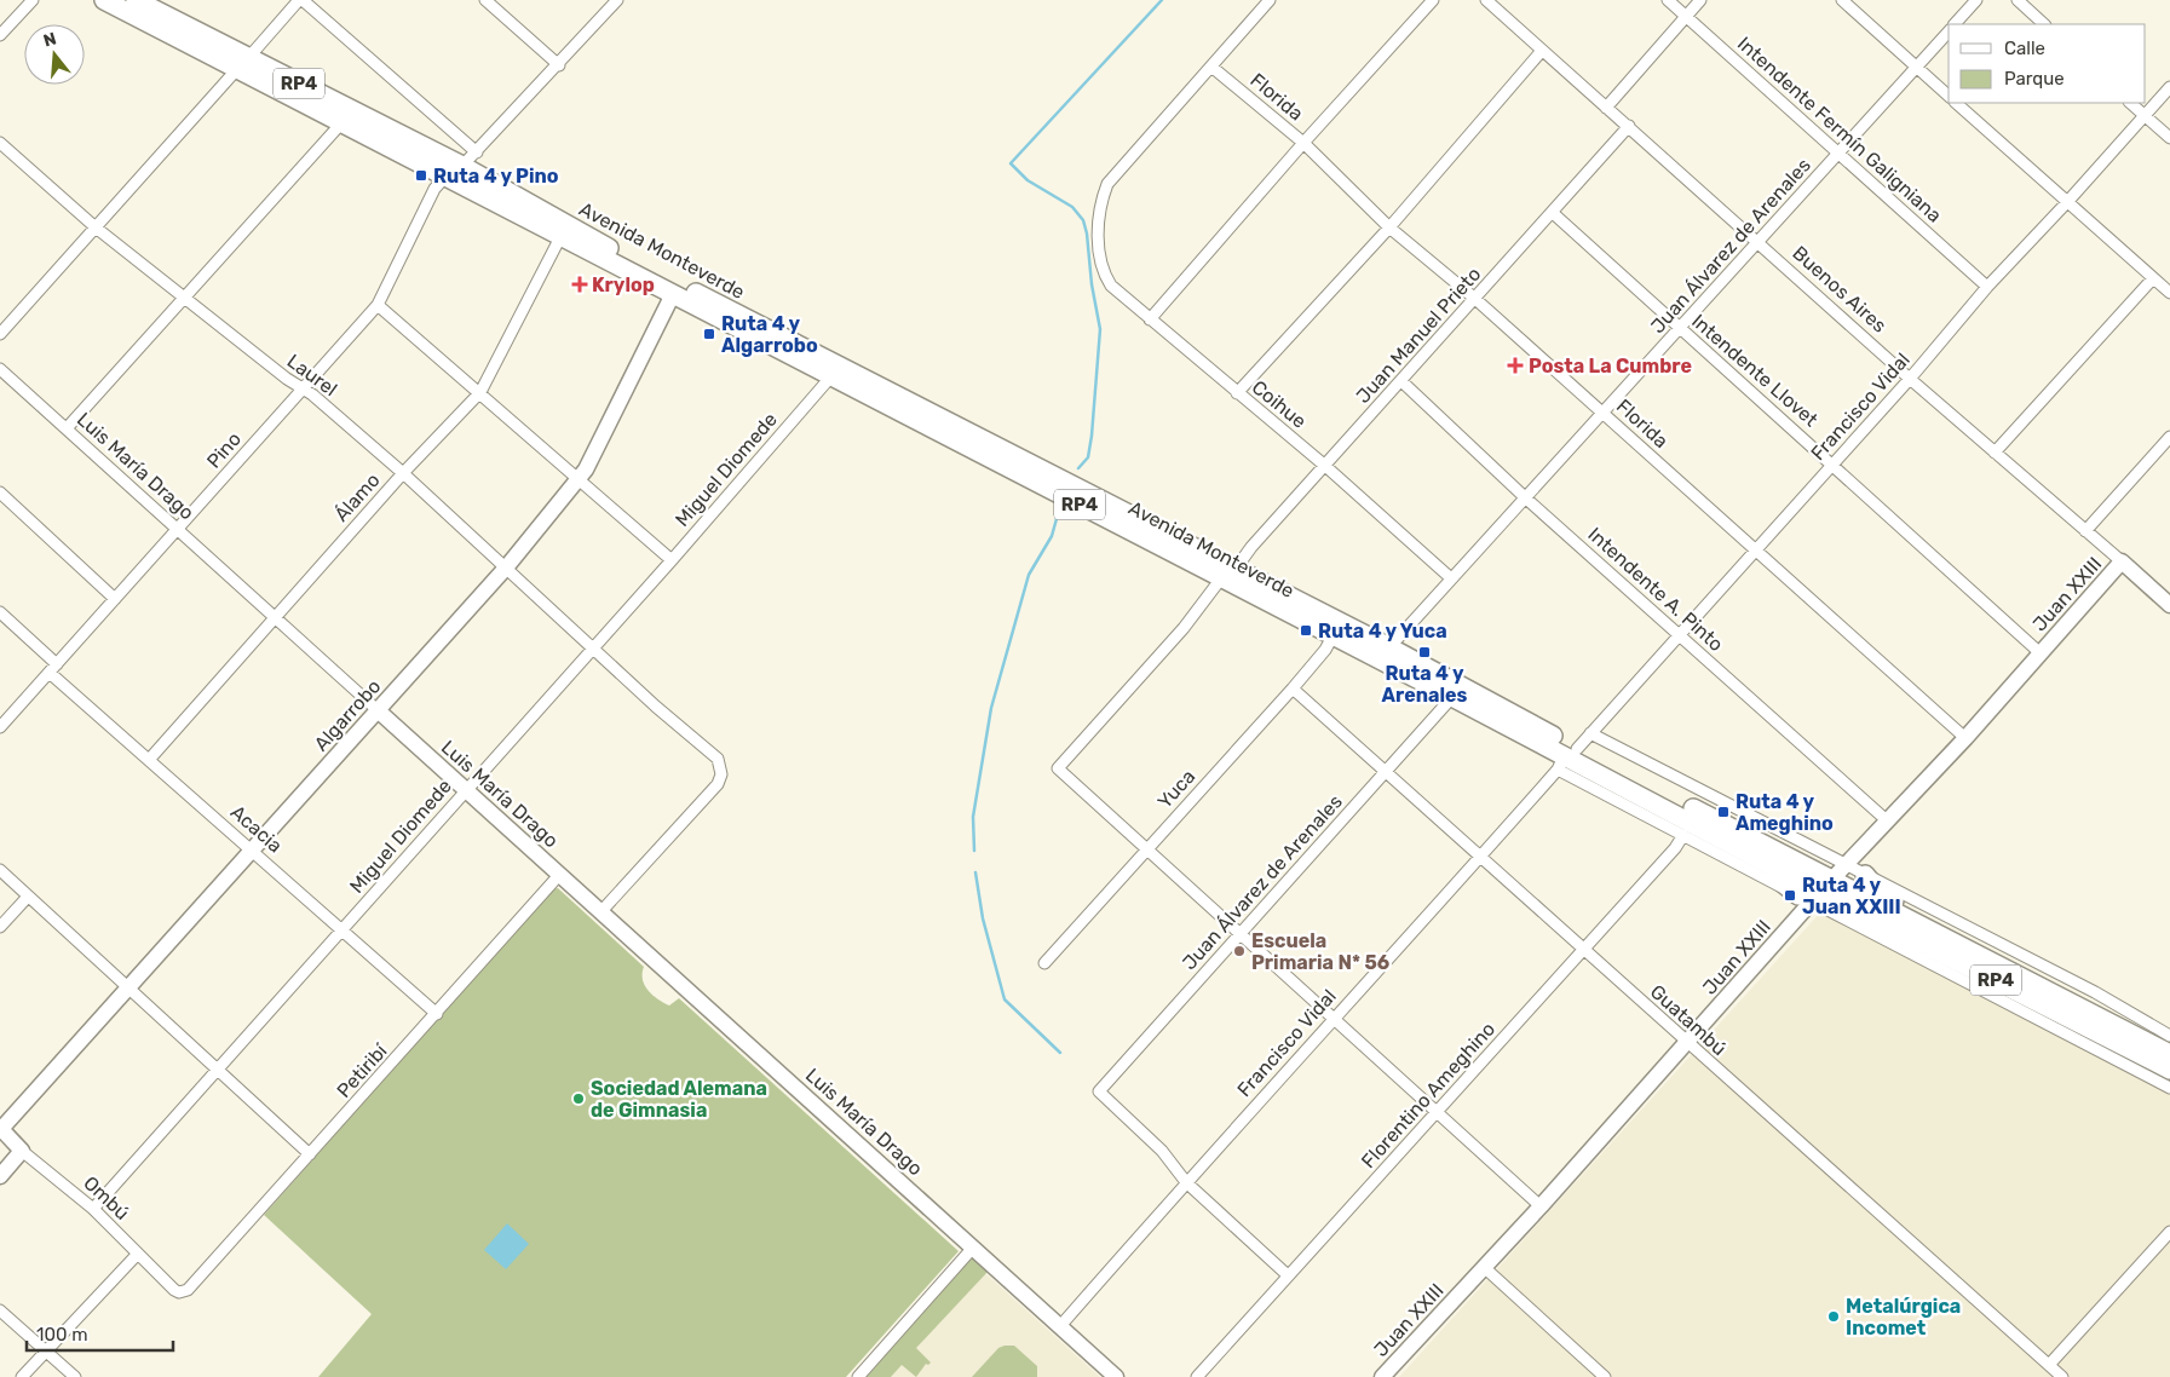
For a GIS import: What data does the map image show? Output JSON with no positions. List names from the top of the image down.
{
  "streets": {
    "main road": ["RP4", "Avenida Monteverde"],
    "street": [
      "Florida",
      "Intendente Fermín Galigniana",
      "Juan Álvarez de Arenales",
      "Buenos Aires",
      "Juan Manuel Prieto",
      "Intendente Llovet",
      "Laurel",
      "Coihue",
      "Francisco Vidal",
      "Pino",
      "Luis María Drago",
      "Miguel Diomede",
      "Álamo",
      "Intendente A. Pinto",
      "Juan XXIII",
      "Algarrobo",
      "Yuca",
      "Acacia",
      "Guatambú",
      "Petiribí",
      "Florentino Ameghino",
      "Ombú"
    ]
  },
  "crossings": [
    ["Florida", "Juan Álvarez de Arenales"],
    ["Florida", "Juan Manuel Prieto"],
    ["Florida", "Coihue"],
    ["Florida", "Francisco Vidal"],
    ["Florida", "Juan XXIII"],
    ["Intendente Fermín Galigniana", "Juan Álvarez de Arenales"],
    ["Intendente Fermín Galigniana", "Francisco Vidal"],
    ["Juan Álvarez de Arenales", "Avenida Monteverde"],
    ["Juan Álvarez de Arenales", "Buenos Aires"],
    ["Juan Álvarez de Arenales", "Intendente Llovet"],
    ["Juan Álvarez de Arenales", "Coihue"],
    ["Juan Álvarez de Arenales", "Francisco Vidal"],
    ["Juan Álvarez de Arenales", "Intendente A. Pinto"],
    ["Juan Álvarez de Arenales", "Guatambú"],
    ["Avenida Monteverde", "Juan Manuel Prieto"],
    ["Avenida Monteverde", "Francisco Vidal"],
    ["Avenida Monteverde", "Pino"],
    ["Avenida Monteverde", "Miguel Diomede"],
    ["Avenida Monteverde", "Álamo"],
    ["Avenida Monteverde", "Juan XXIII"],
    ["Avenida Monteverde", "Algarrobo"],
    ["Avenida Monteverde", "Yuca"],
    ["Buenos Aires", "Juan Manuel Prieto"],
    ["Buenos Aires", "Francisco Vidal"],
    ["Buenos Aires", "Juan XXIII"],
    ["Juan Manuel Prieto", "Intendente Llovet"],
    ["Juan Manuel Prieto", "Coihue"],
    ["Juan Manuel Prieto", "Intendente A. Pinto"],
    ["Juan Manuel Prieto", "Yuca"],
    ["Intendente Llovet", "Francisco Vidal"],
    ["Intendente Llovet", "Juan XXIII"],
    ["Laurel", "Pino"],
    ["Laurel", "Luis María Drago"],
    ["Laurel", "Miguel Diomede"],
    ["Laurel", "Álamo"],
    ["Laurel", "Algarrobo"],
    ["Francisco Vidal", "Luis María Drago"],
    ["Francisco Vidal", "Intendente A. Pinto"],
    ["Francisco Vidal", "Guatambú"],
    ["Pino", "Luis María Drago"],
    ["Pino", "Acacia"],
    ["Luis María Drago", "Miguel Diomede"],
    ["Luis María Drago", "Álamo"],
    ["Luis María Drago", "Algarrobo"],
    ["Luis María Drago", "Petiribí"],
    ["Miguel Diomede", "Acacia"],
    ["Miguel Diomede", "Ombú"],
    ["Álamo", "Acacia"],
    ["Intendente A. Pinto", "Juan XXIII"],
    ["Juan XXIII", "Guatambú"],
    ["Algarrobo", "Acacia"],
    ["Algarrobo", "Ombú"],
    ["Yuca", "Guatambú"],
    ["Acacia", "Petiribí"],
    ["Guatambú", "Florentino Ameghino"],
    ["Petiribí", "Ombú"]
  ],
  "places": {
    "transit": [
      "Ruta 4 y Pino",
      "Ruta 4 y Algarrobo",
      "Ruta 4 y Yuca",
      "Ruta 4 y Arenales",
      "Ruta 4 y Ameghino",
      "Ruta 4 y Juan XXIII"
    ],
    "health": ["Krylop", "Posta La Cumbre"],
    "other": ["Escuela Primaria N* 56", "Sociedad Alemana de Gimnasia", "Metalúrgica Incomet"]
  },
  "legend": ["Calle", "Parque"],
  "scale_bar": "100 m",
  "north": "top"
}
